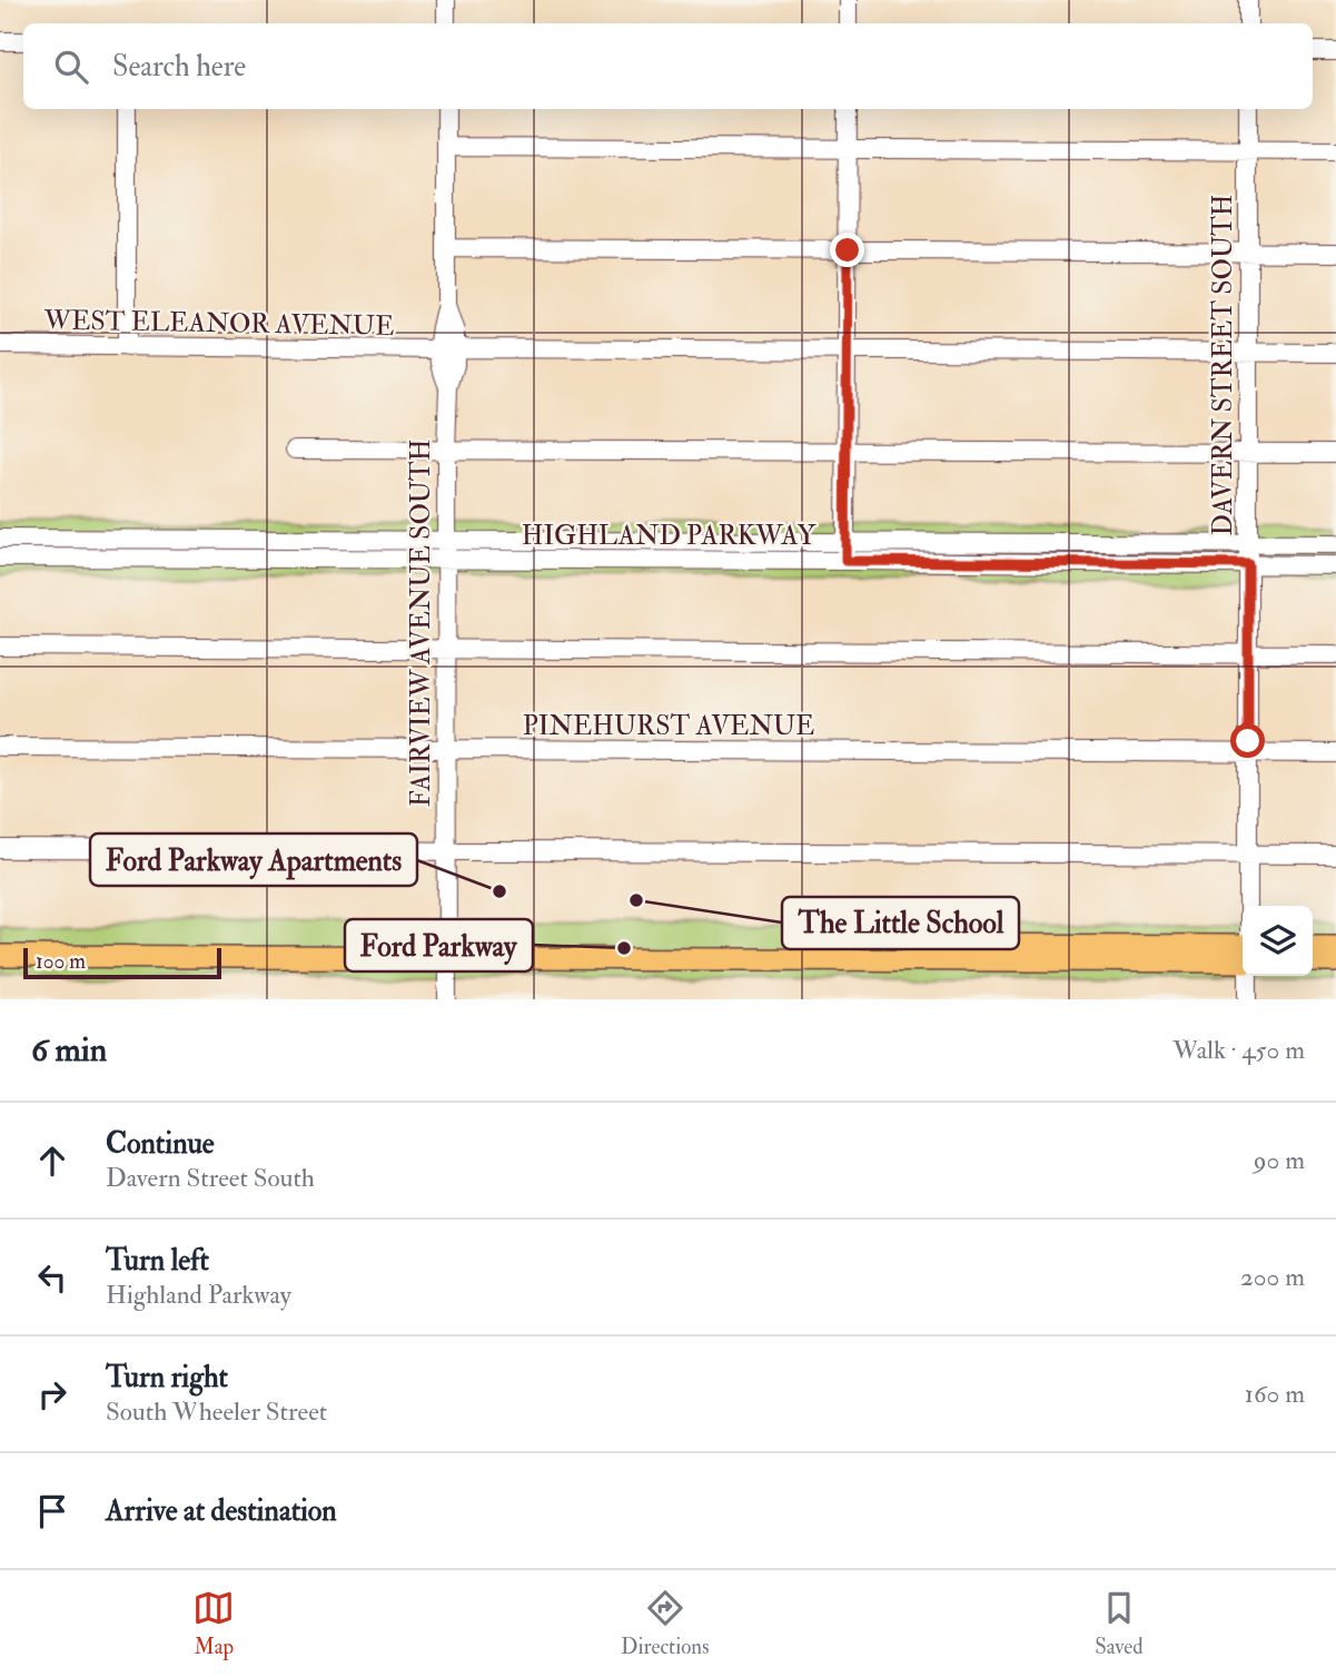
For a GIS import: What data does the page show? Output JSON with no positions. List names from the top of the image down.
{
  "streets": {
    "street": [
      "WEST ELEANOR AVENUE",
      "DAVERN STREET SOUTH",
      "HIGHLAND PARKWAY",
      "FAIRVIEW AVENUE SOUTH",
      "PINEHURST AVENUE"
    ]
  },
  "crossings": [
    ["WEST ELEANOR AVENUE", "DAVERN STREET SOUTH"],
    ["WEST ELEANOR AVENUE", "FAIRVIEW AVENUE SOUTH"],
    ["DAVERN STREET SOUTH", "HIGHLAND PARKWAY"],
    ["DAVERN STREET SOUTH", "PINEHURST AVENUE"],
    ["HIGHLAND PARKWAY", "FAIRVIEW AVENUE SOUTH"],
    ["FAIRVIEW AVENUE SOUTH", "PINEHURST AVENUE"]
  ],
  "places": ["Ford Parkway Apartments", "The Little School", "Ford Parkway"],
  "scale_bar": "100 m",
  "page": {
    "search": "Search here",
    "scale": "100 m",
    "heading": ["6 min", "Walk · 450 m"],
    "list": [
      ["Continue", "Davern Street South", "90 m"],
      ["Turn left", "Highland Parkway", "200 m"],
      ["Turn right", "South Wheeler Street", "160 m"],
      "Arrive at destination"
    ],
    "nav": ["Map", "Directions", "Saved"]
  }
}
